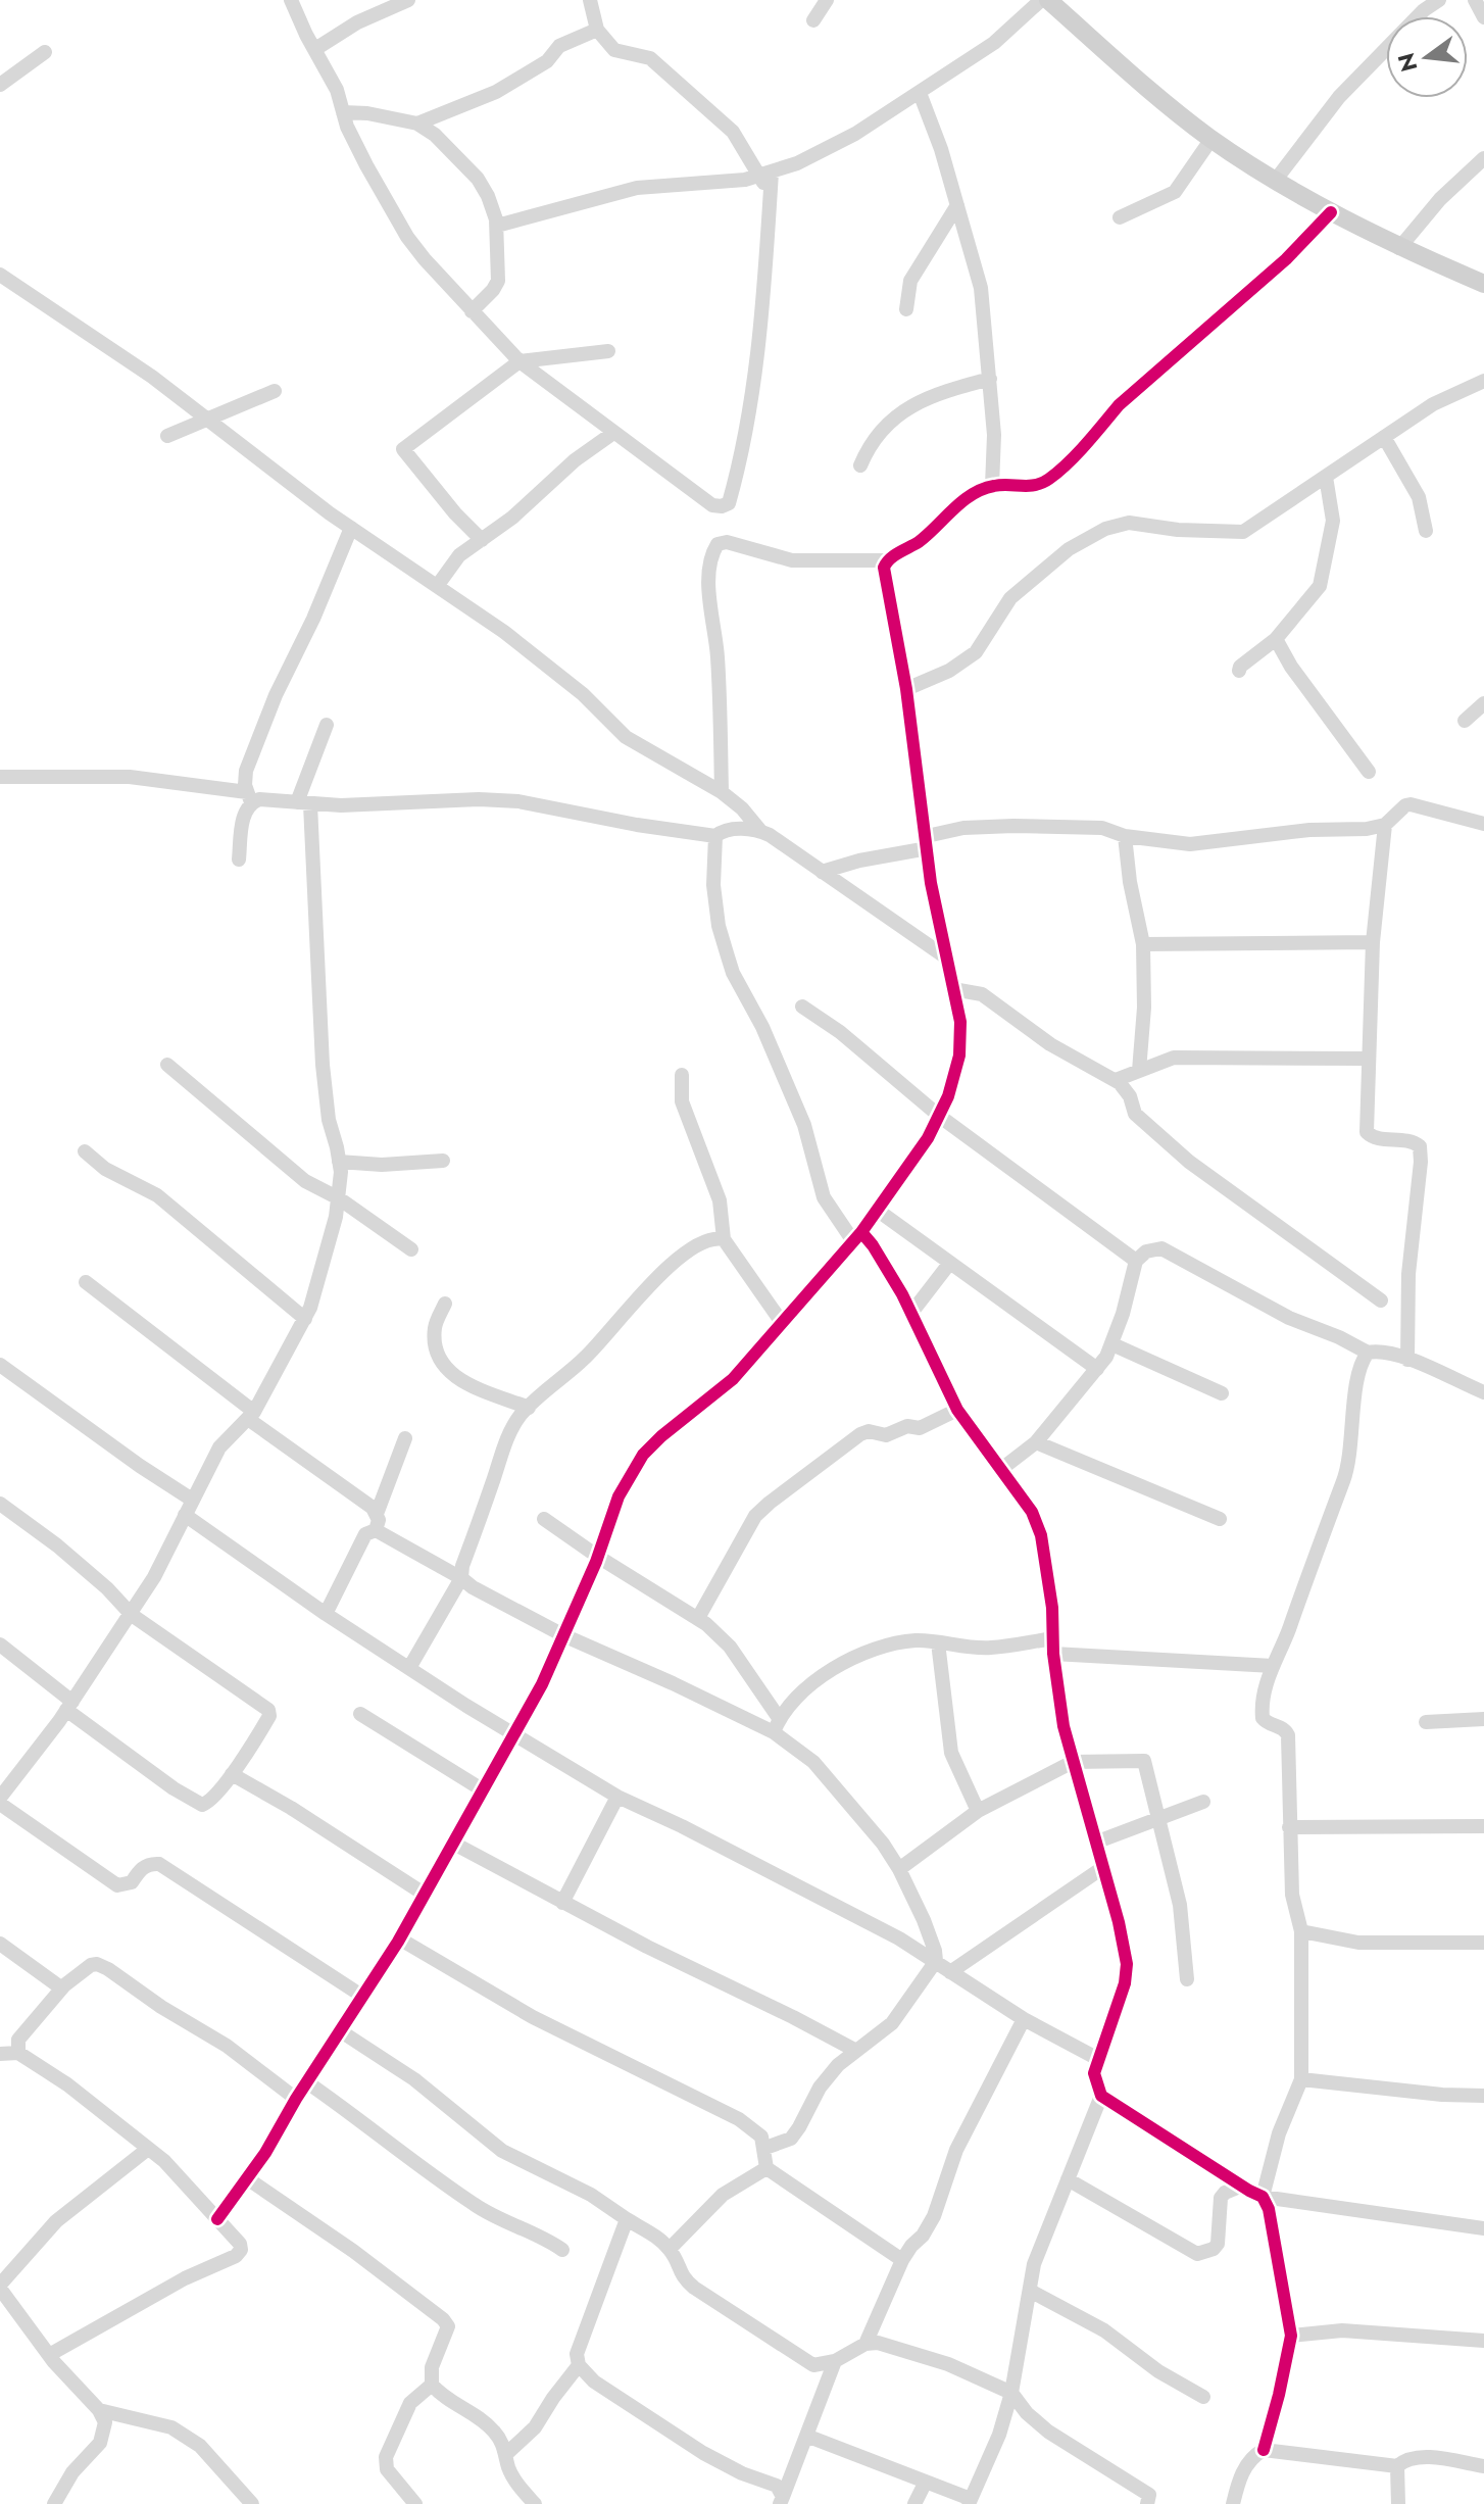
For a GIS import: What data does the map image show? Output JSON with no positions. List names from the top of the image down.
{
  "north": "left"
}
